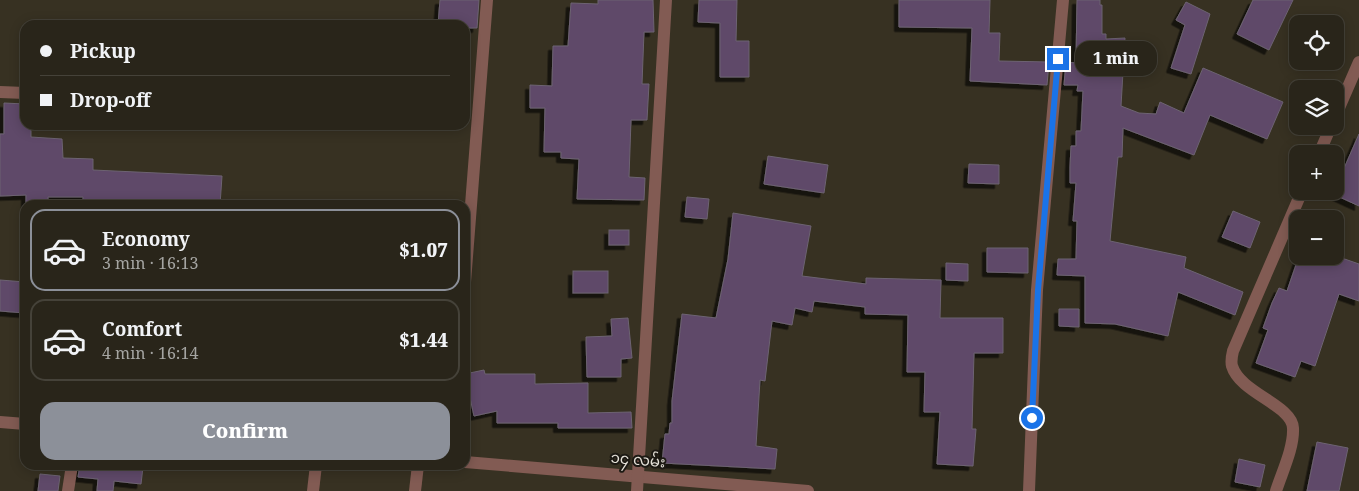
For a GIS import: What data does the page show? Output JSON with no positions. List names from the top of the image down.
{
  "streets": {
    "street": ["၁၄ လမ်း"]
  },
  "page": {
    "map_buttons": ["+", "−"],
    "banner": ["Pickup", "Drop-off"],
    "bubble": "1 min",
    "list": [
      {
        "name": "Economy",
        "note": "3 min · 16:13",
        "value": "$1.07"
      },
      {
        "name": "Comfort",
        "note": "4 min · 16:14",
        "value": "$1.44"
      }
    ],
    "buttons": "Confirm"
  }
}
